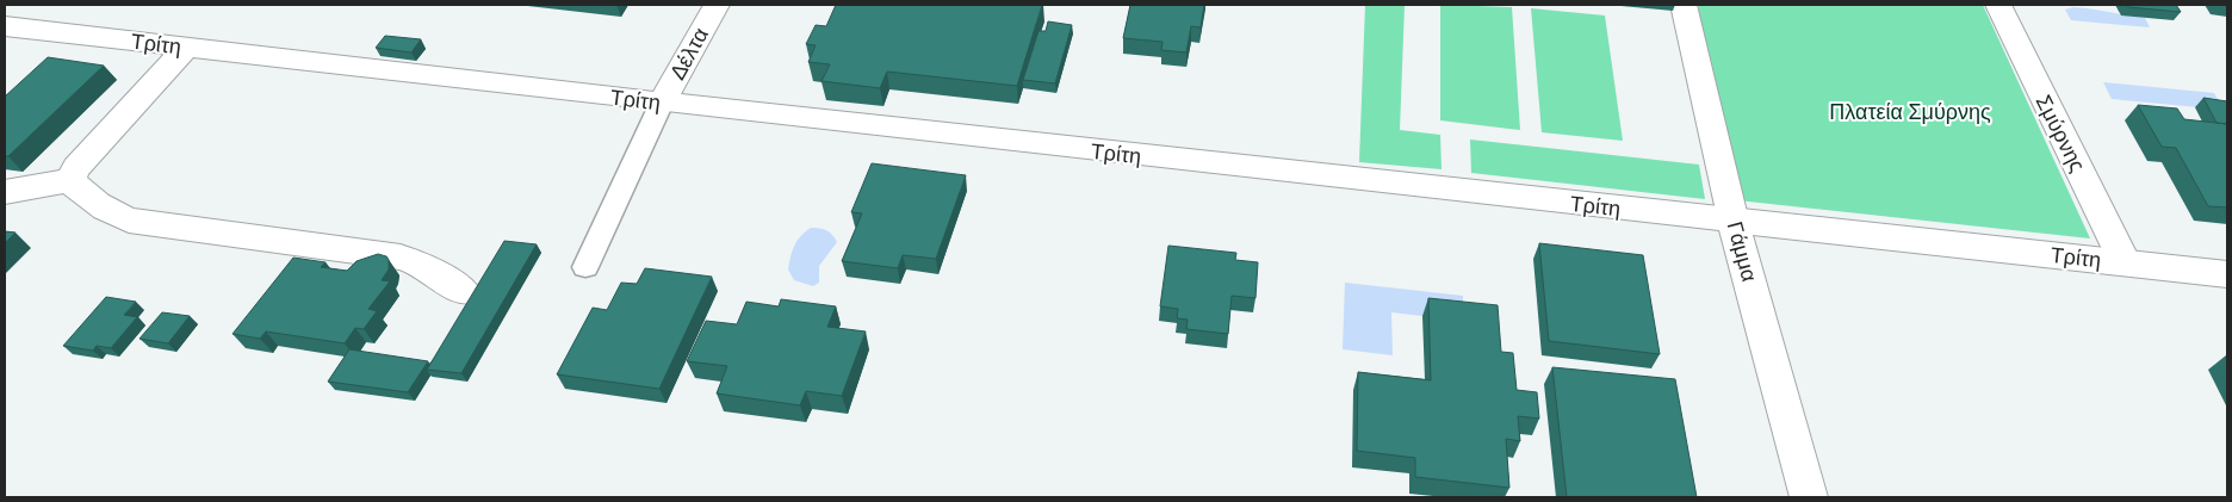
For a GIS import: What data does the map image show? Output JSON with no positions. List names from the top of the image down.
{
  "streets": {
    "street": [
      "Τρίτη",
      "Δέλτα",
      "Σμύρνης",
      "Γάμμα"
    ]
  },
  "crossings": [
    ["Τρίτη", "Δέλτα"],
    ["Τρίτη", "Σμύρνης"],
    ["Τρίτη", "Γάμμα"]
  ],
  "parks": ["Πλατεία Σμύρνης"]
}
